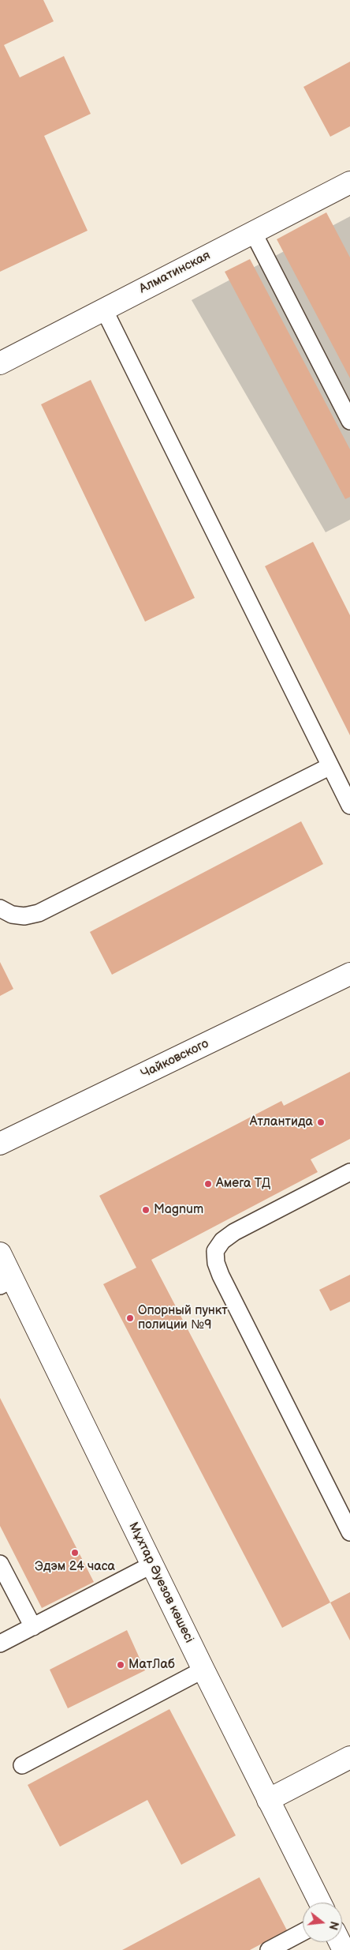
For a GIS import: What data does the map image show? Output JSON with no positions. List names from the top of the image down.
{
  "streets": {
    "street": ["Алматинская", "Чайковского", "Мұхтар Әуезов көшесі"]
  },
  "places": [
    "Атлантида",
    "Амега ТД",
    "Magnum",
    "Опорный пункт полиции №9",
    "Эдэм 24 часа",
    "МатЛаб"
  ],
  "north": "right"
}
